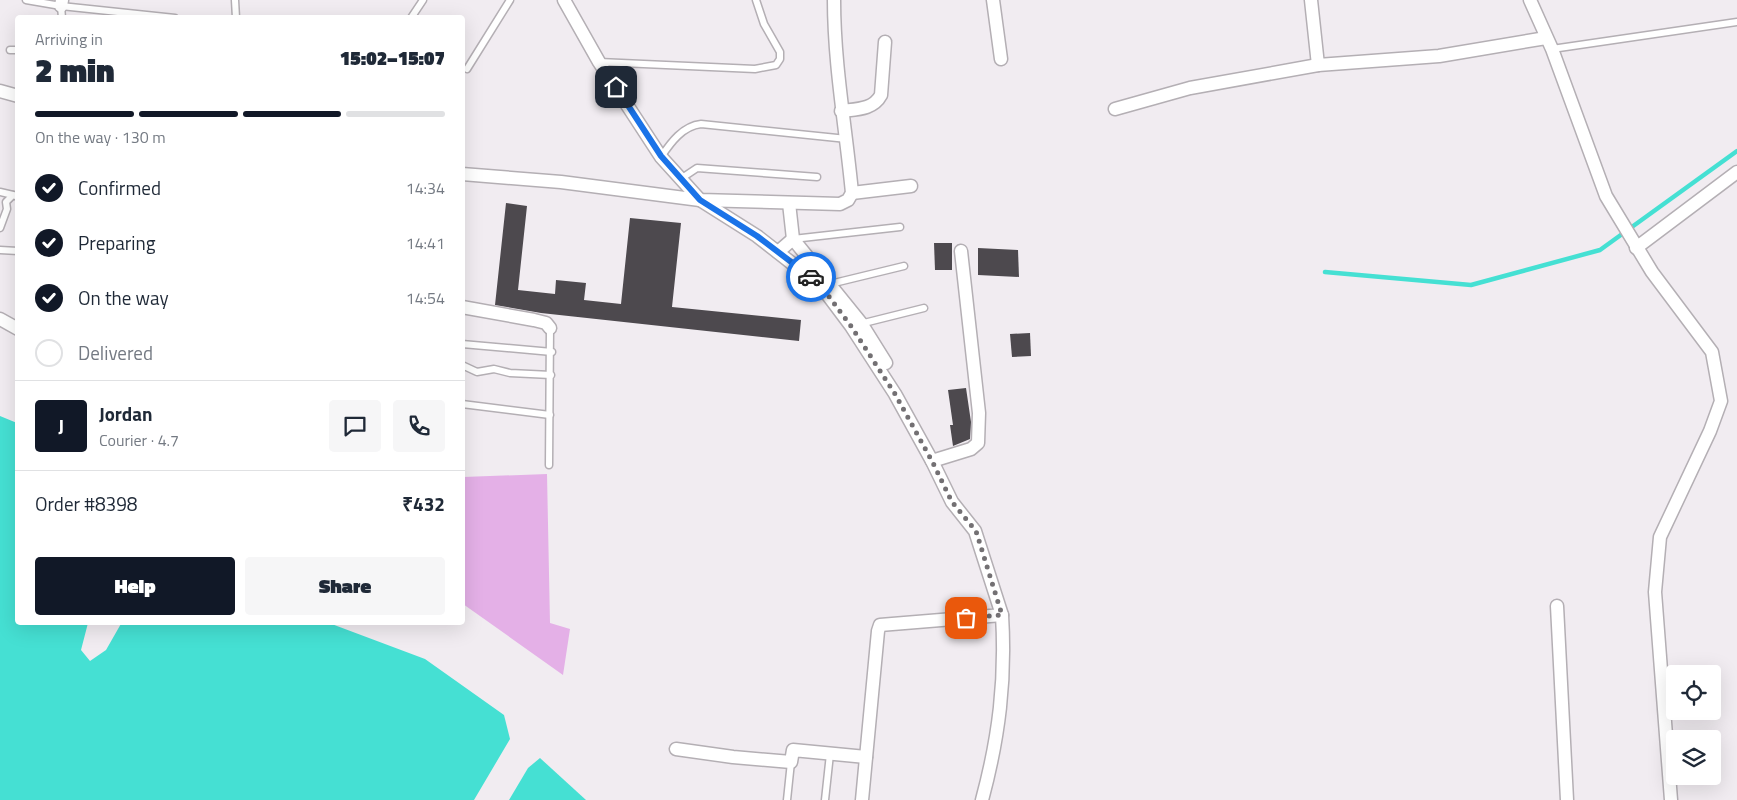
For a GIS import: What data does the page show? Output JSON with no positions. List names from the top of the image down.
{
  "page": {
    "heading": ["2 min", "Arriving in", "15:02–15:07"],
    "panel": [
      "Jordan",
      "Courier · 4.7",
      "Order #8398",
      "₹432"
    ],
    "bar": "On the way · 130 m",
    "list": [
      ["Confirmed", "14:34"],
      ["Preparing", "14:41"],
      ["On the way", "14:54"],
      "Delivered"
    ],
    "round": "J",
    "buttons": ["Help", "Share"]
  }
}
